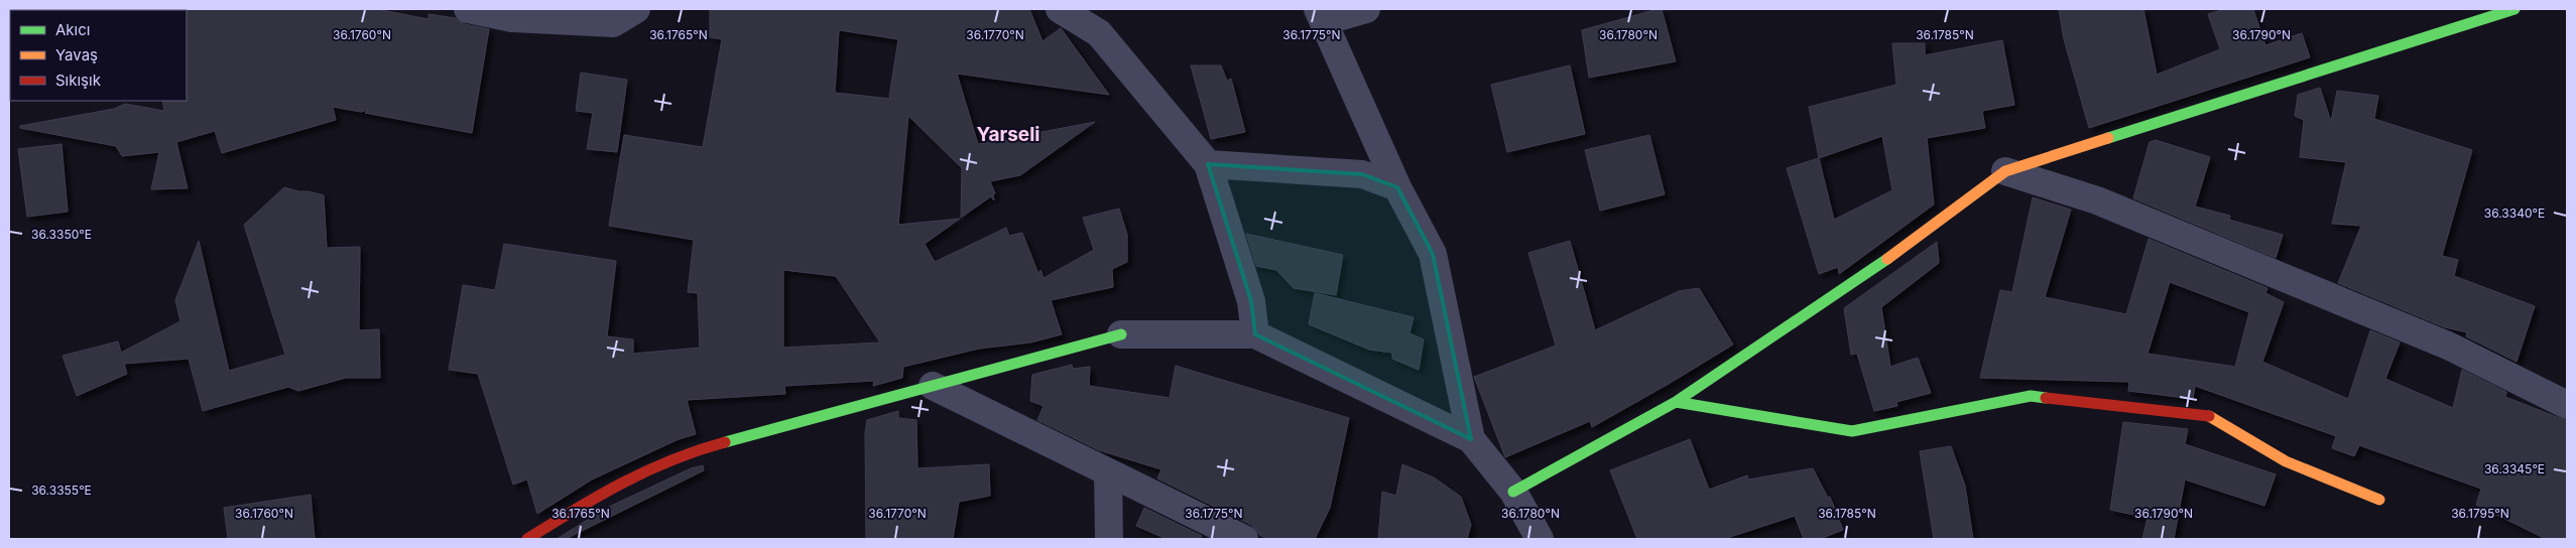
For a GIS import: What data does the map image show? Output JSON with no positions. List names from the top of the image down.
{
  "districts": ["Yarseli"],
  "legend": ["Akıcı", "Yavaş", "Sıkışık"],
  "coordinates": [
    "36.1770°N",
    "36.1775°N",
    "36.1780°N",
    "36.1785°N",
    "36.1790°N",
    "36.1760°N",
    "36.1765°N",
    "36.3340°E",
    "36.3350°E",
    "36.3345°E",
    "36.3355°E",
    "36.1795°N"
  ]
}
